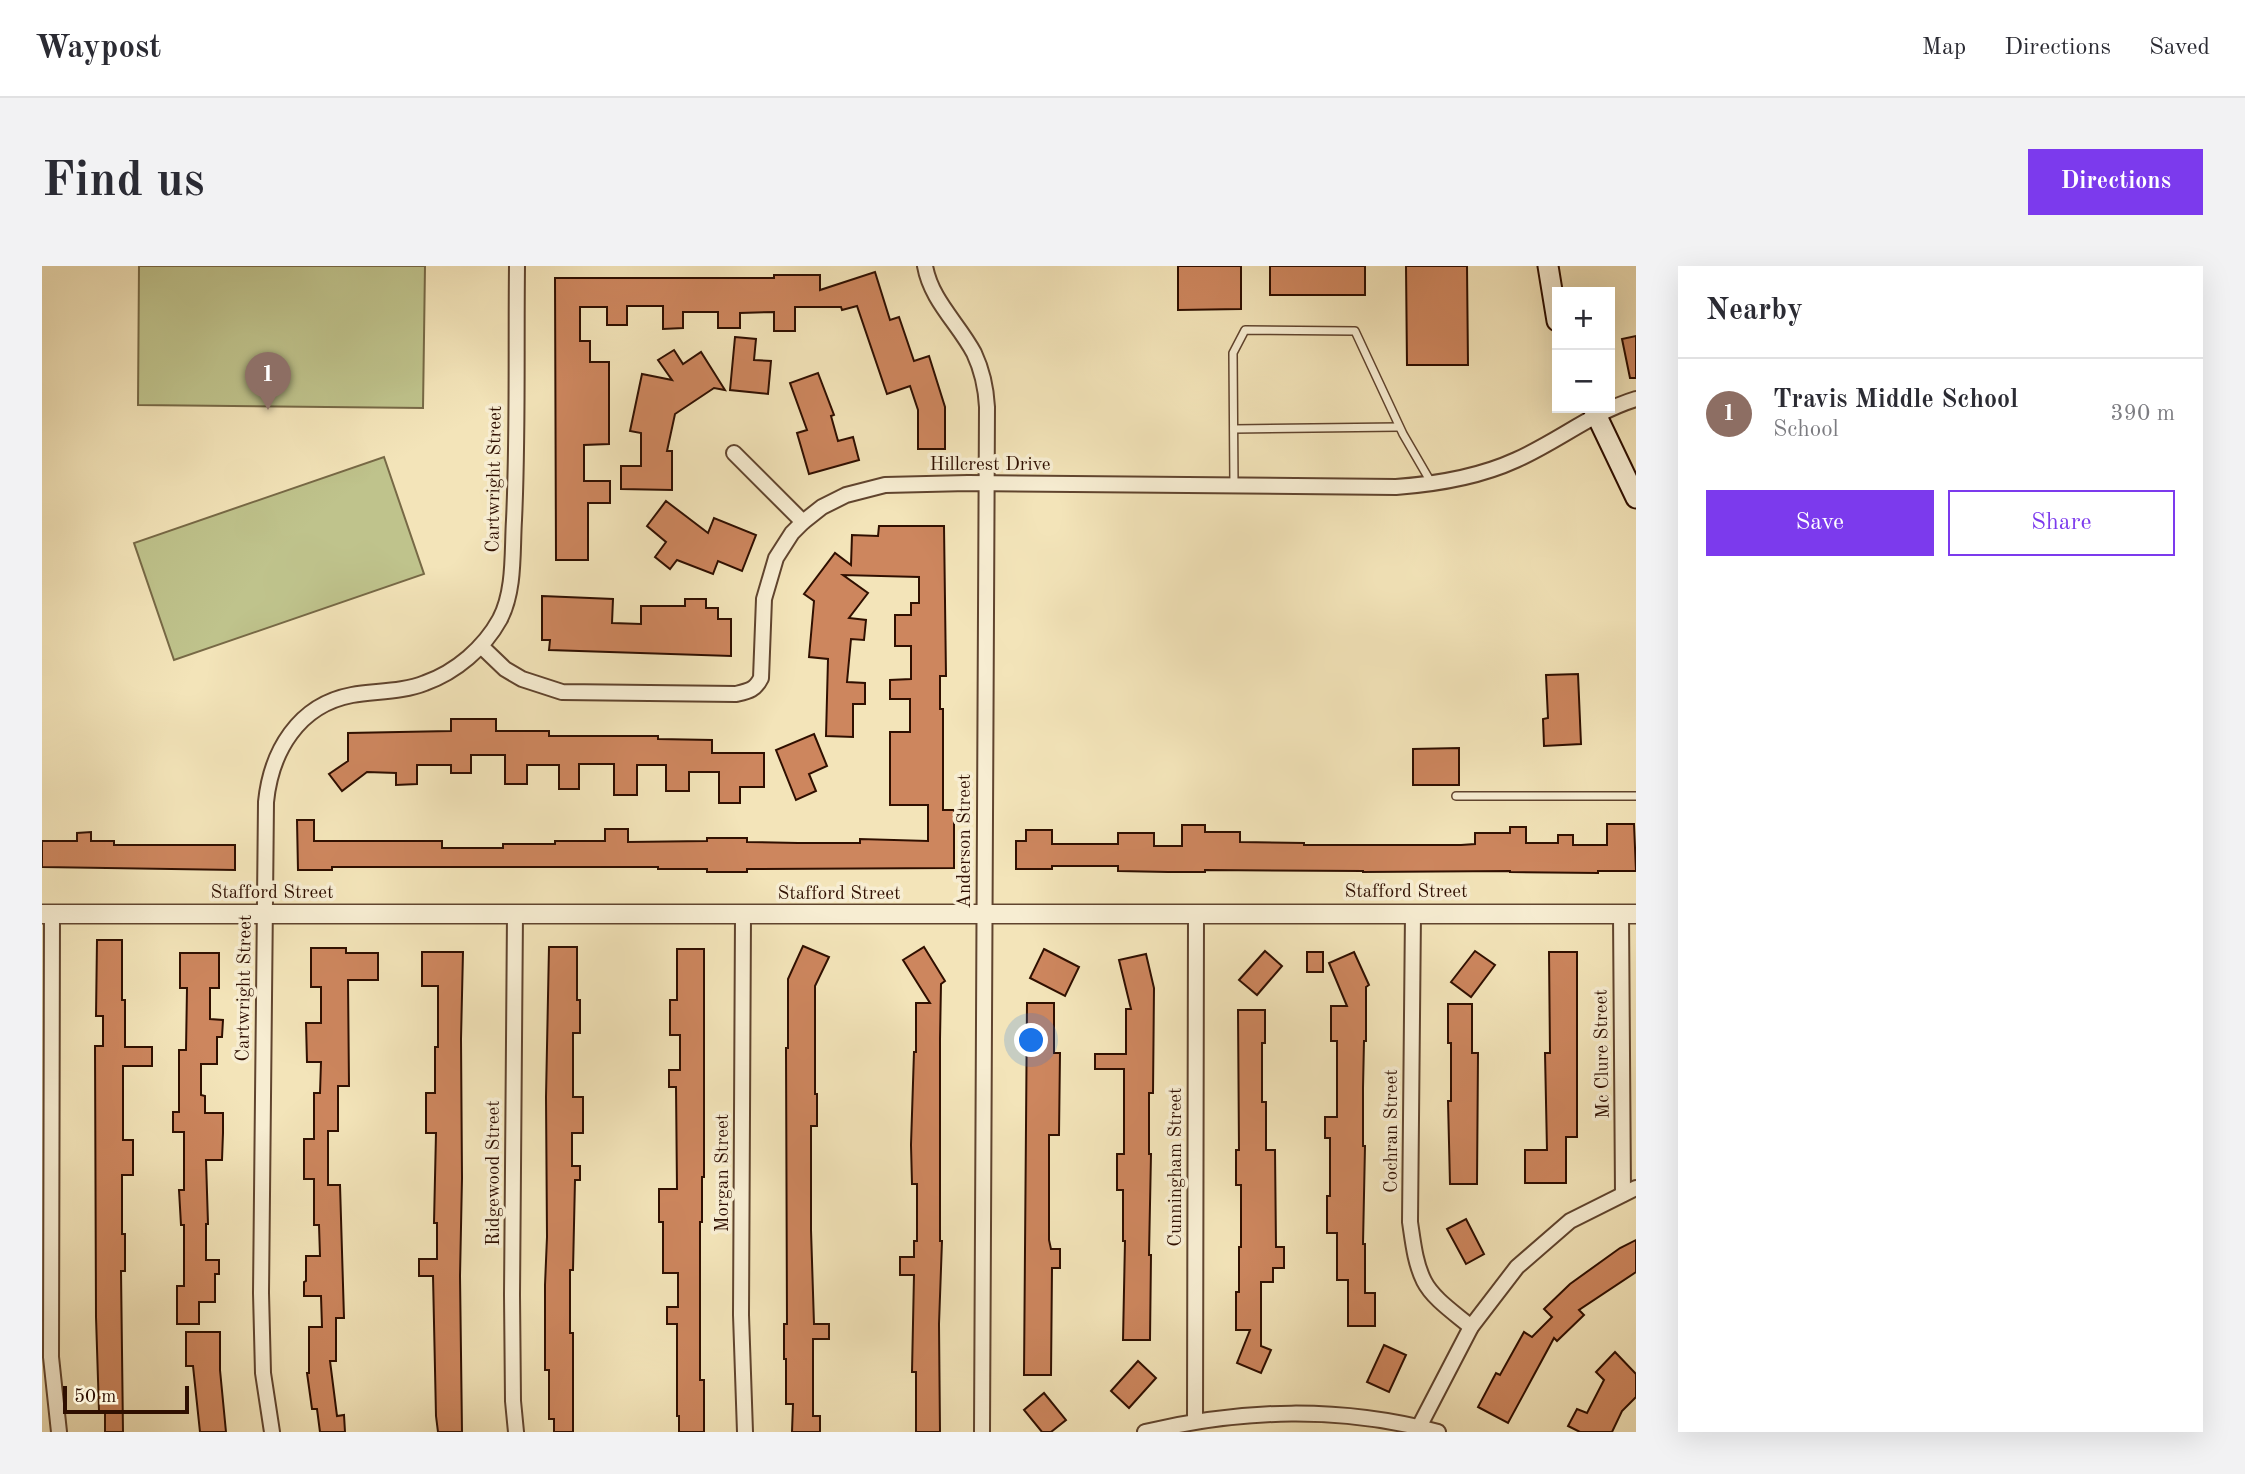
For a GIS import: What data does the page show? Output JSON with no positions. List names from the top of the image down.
{
  "streets": {
    "street": [
      "Hillcrest Drive",
      "Cartwright Street",
      "Anderson Street",
      "Stafford Street",
      "Mc Clure Street",
      "Cochran Street",
      "Cunningham Street",
      "Ridgewood Street",
      "Morgan Street"
    ]
  },
  "crossings": [
    ["Hillcrest Drive", "Cartwright Street"],
    ["Hillcrest Drive", "Anderson Street"],
    ["Cartwright Street", "Stafford Street"],
    ["Anderson Street", "Stafford Street"],
    ["Stafford Street", "Mc Clure Street"],
    ["Stafford Street", "Cochran Street"],
    ["Stafford Street", "Cunningham Street"],
    ["Stafford Street", "Ridgewood Street"],
    ["Stafford Street", "Morgan Street"]
  ],
  "scale_bar": "50 m",
  "page": {
    "header": "Waypost",
    "nav": ["Map", "Directions", "Saved"],
    "buttons": [
      "Directions",
      ["Save", "Share"]
    ],
    "title": "Find us",
    "heading": "Nearby",
    "map_buttons": ["+", "−"],
    "pins": "1",
    "list": [
      {
        "mark": "1",
        "name": "Travis Middle School",
        "note": "School",
        "value": "390 m"
      }
    ],
    "scale": "50 m"
  }
}
